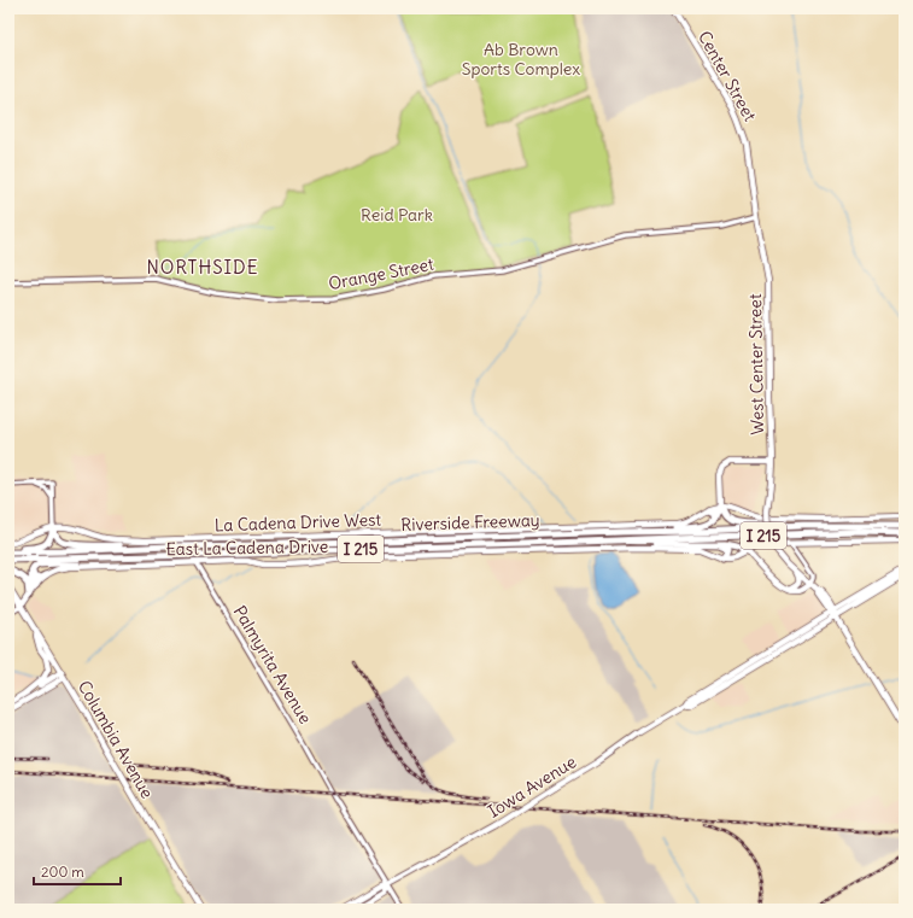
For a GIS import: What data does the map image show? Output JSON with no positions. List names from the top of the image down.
{
  "streets": {
    "highway": ["Riverside Freeway", "I 215"],
    "main road": [
      "Center Street",
      "West Center Street",
      "La Cadena Drive West",
      "East La Cadena Drive",
      "Columbia Avenue",
      "Iowa Avenue"
    ],
    "street": ["Orange Street", "Palmyrita Avenue"]
  },
  "crossings": [
    ["Center Street", "Orange Street"],
    ["Center Street", "West Center Street"],
    ["Orange Street", "West Center Street"],
    ["East La Cadena Drive", "Palmyrita Avenue"],
    ["East La Cadena Drive", "Columbia Avenue"],
    ["Palmyrita Avenue", "Iowa Avenue"]
  ],
  "districts": ["NORTHSIDE"],
  "parks": ["Ab Brown Sports Complex", "Reid Park"],
  "scale_bar": "200 m"
}
